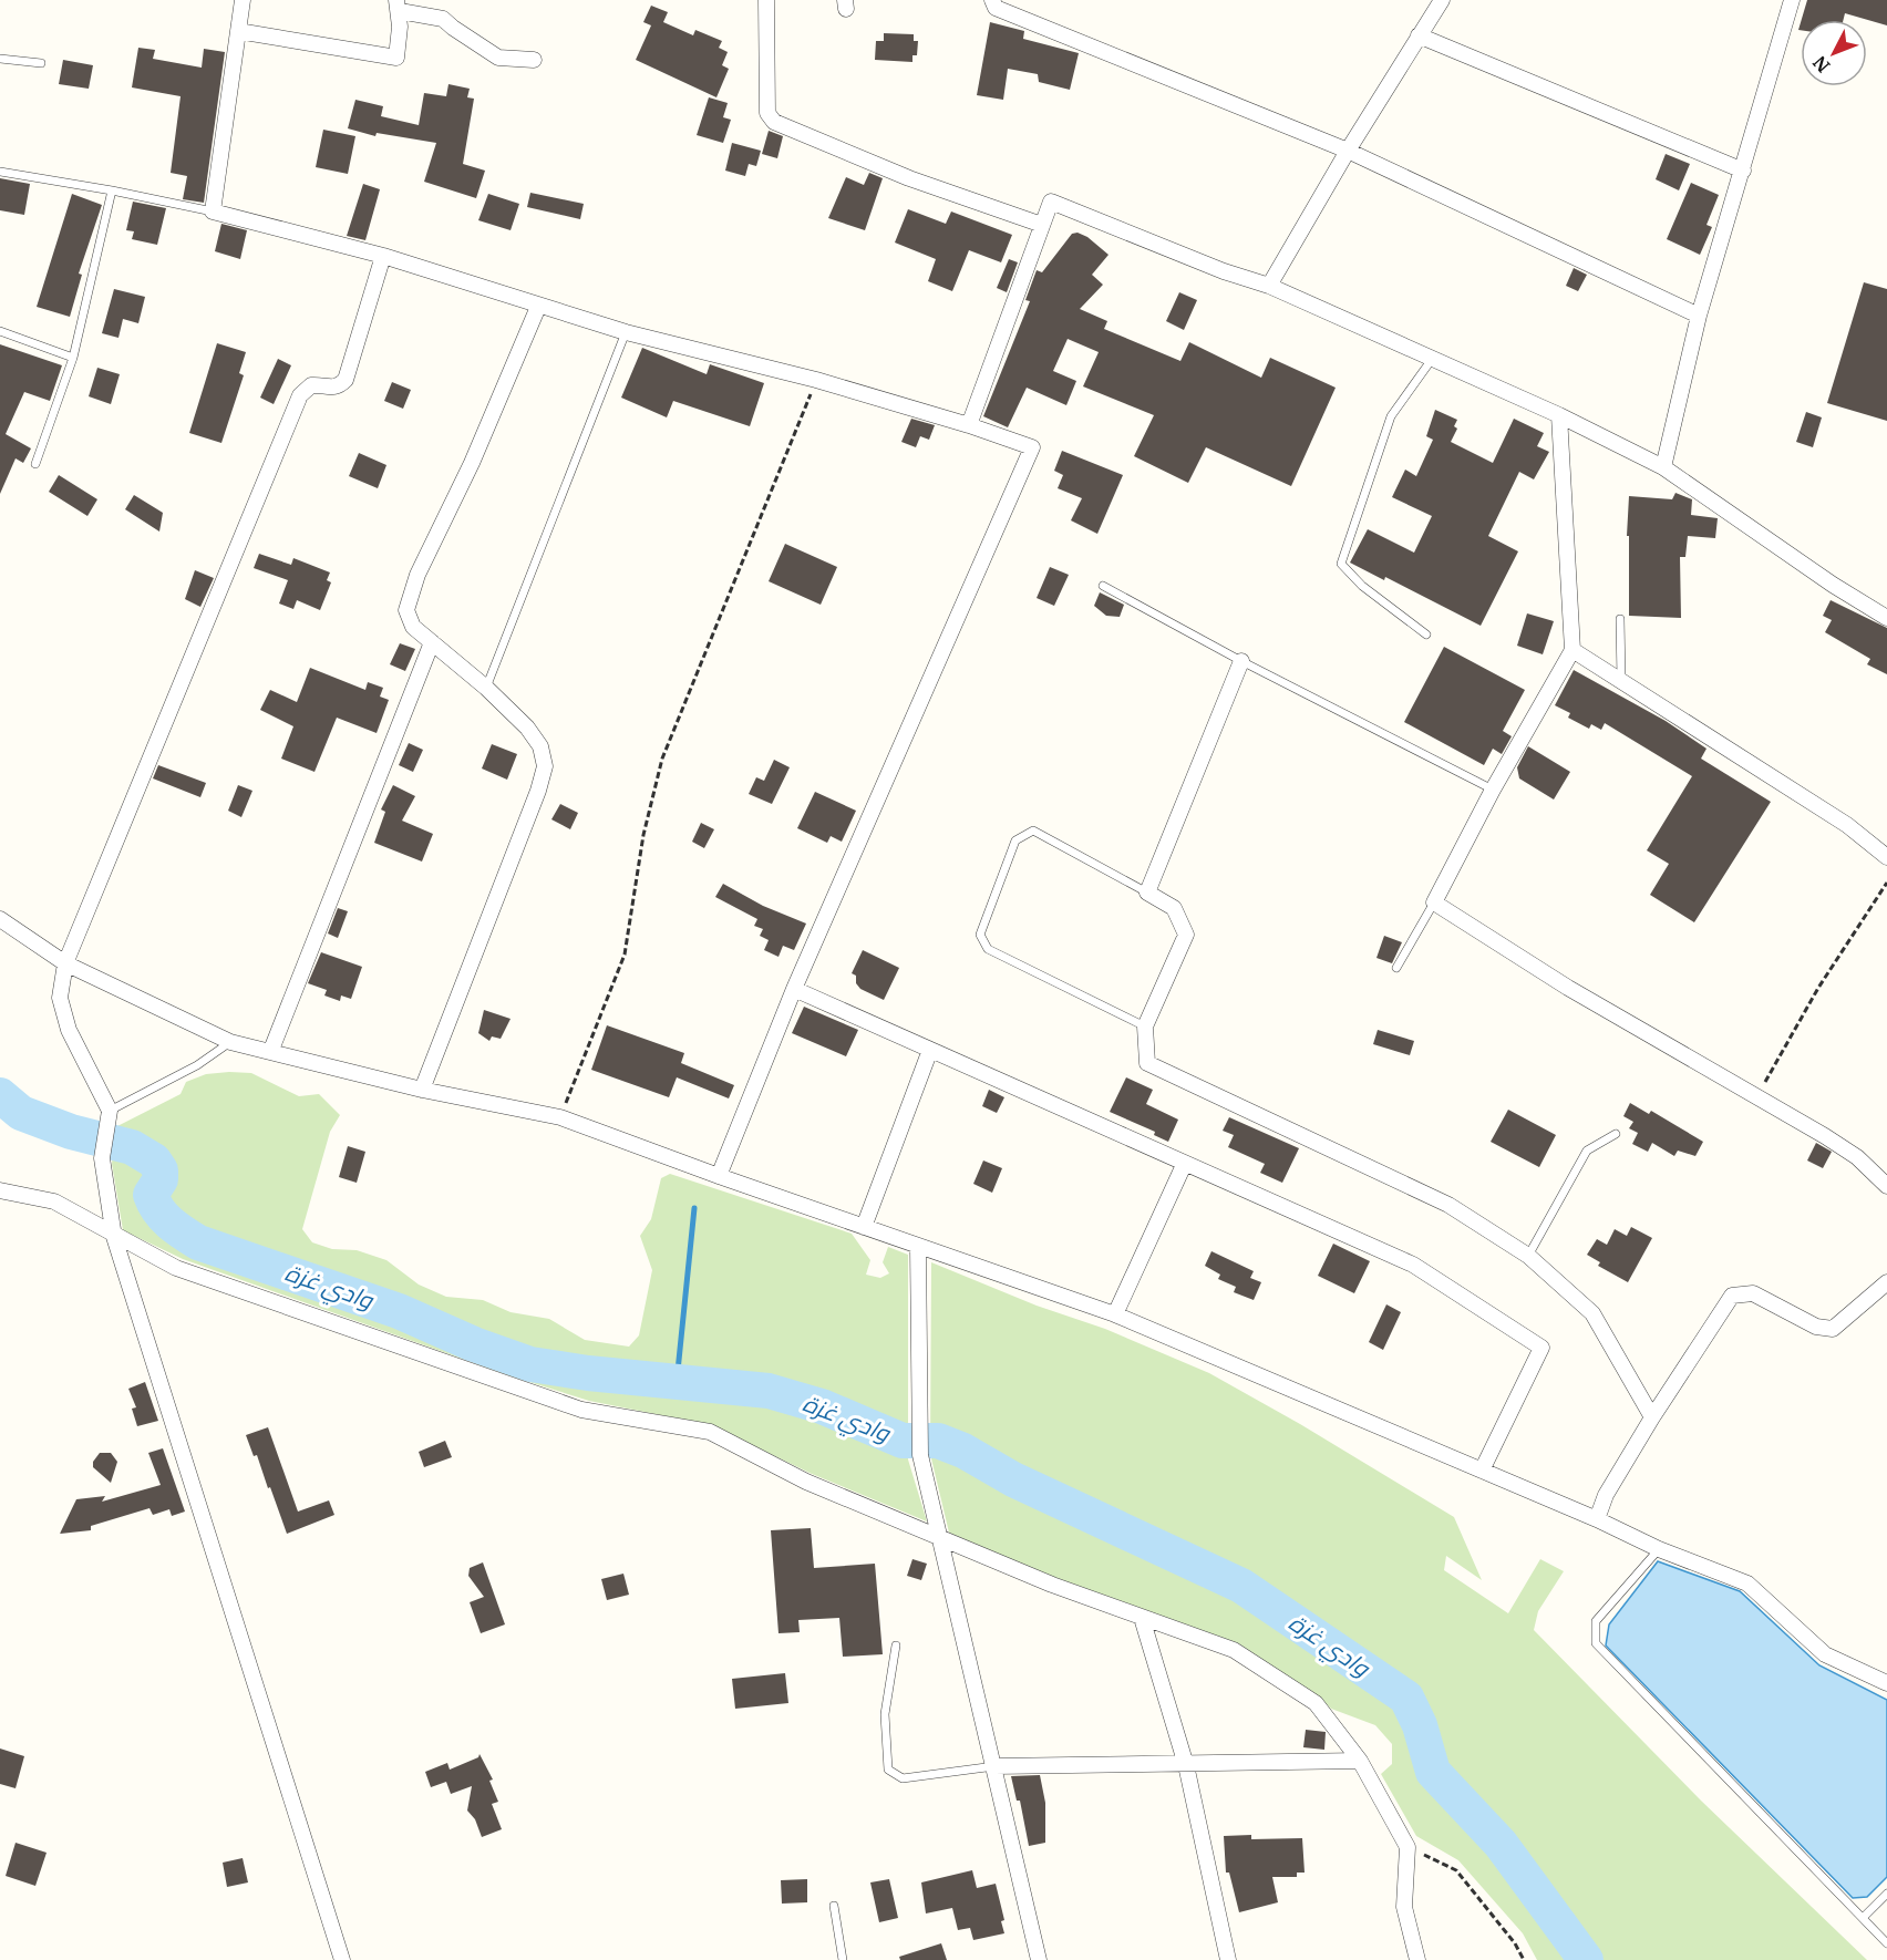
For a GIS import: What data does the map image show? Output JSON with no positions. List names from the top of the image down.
{
  "water": ["وادي غزة"],
  "north": "bottom left"
}
